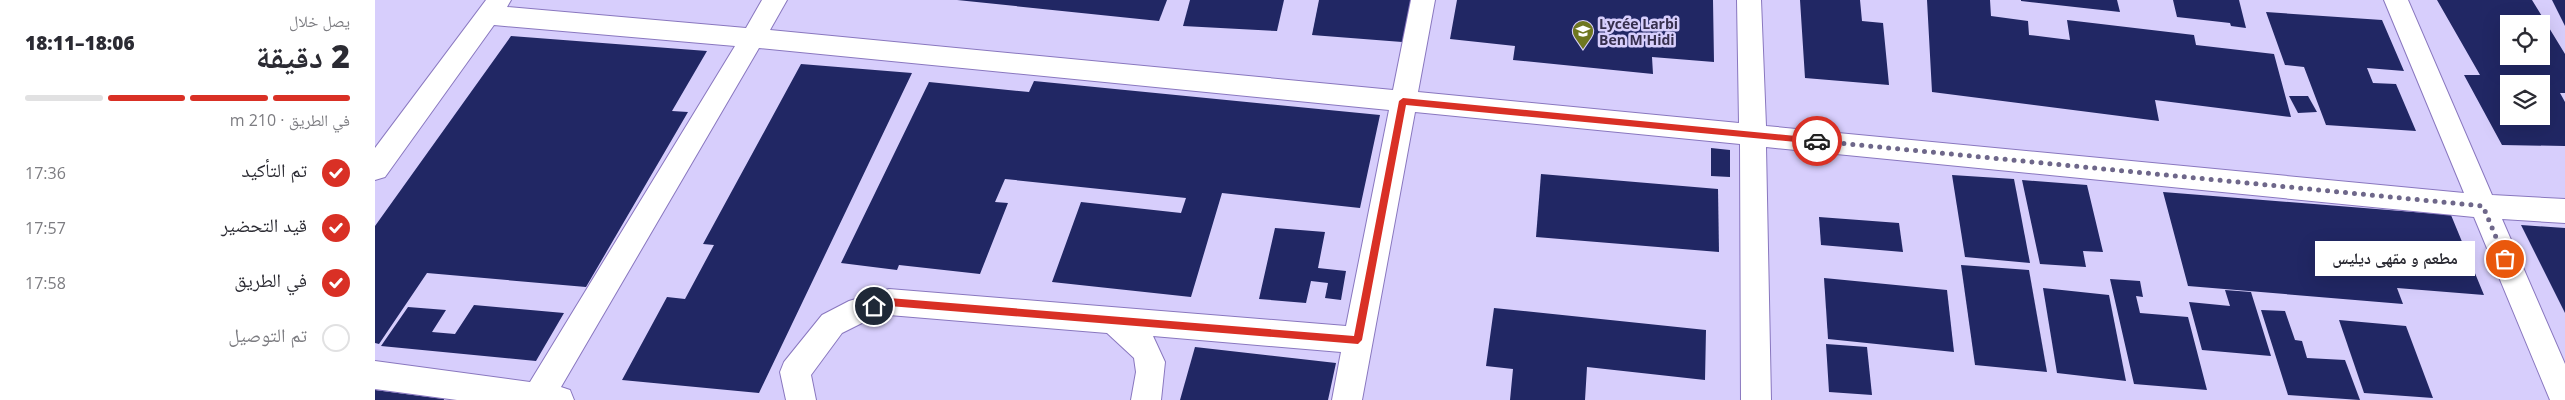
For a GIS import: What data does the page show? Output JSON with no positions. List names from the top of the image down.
{
  "places": {
    "school or university": ["Lycée Larbi Ben M'Hidi"],
    "other": ["مطعم و مقهى ديليس"]
  },
  "page": {
    "heading": ["2 دقيقة", "يصل خلال", "18:06–18:11"],
    "bar": "في الطريق · 210 m",
    "list": [
      ["تم التأكيد", "17:36"],
      ["قيد التحضير", "17:57"],
      ["في الطريق", "17:58"],
      "تم التوصيل"
    ],
    "bubble": "مطعم و مقهى ديليس"
  }
}
